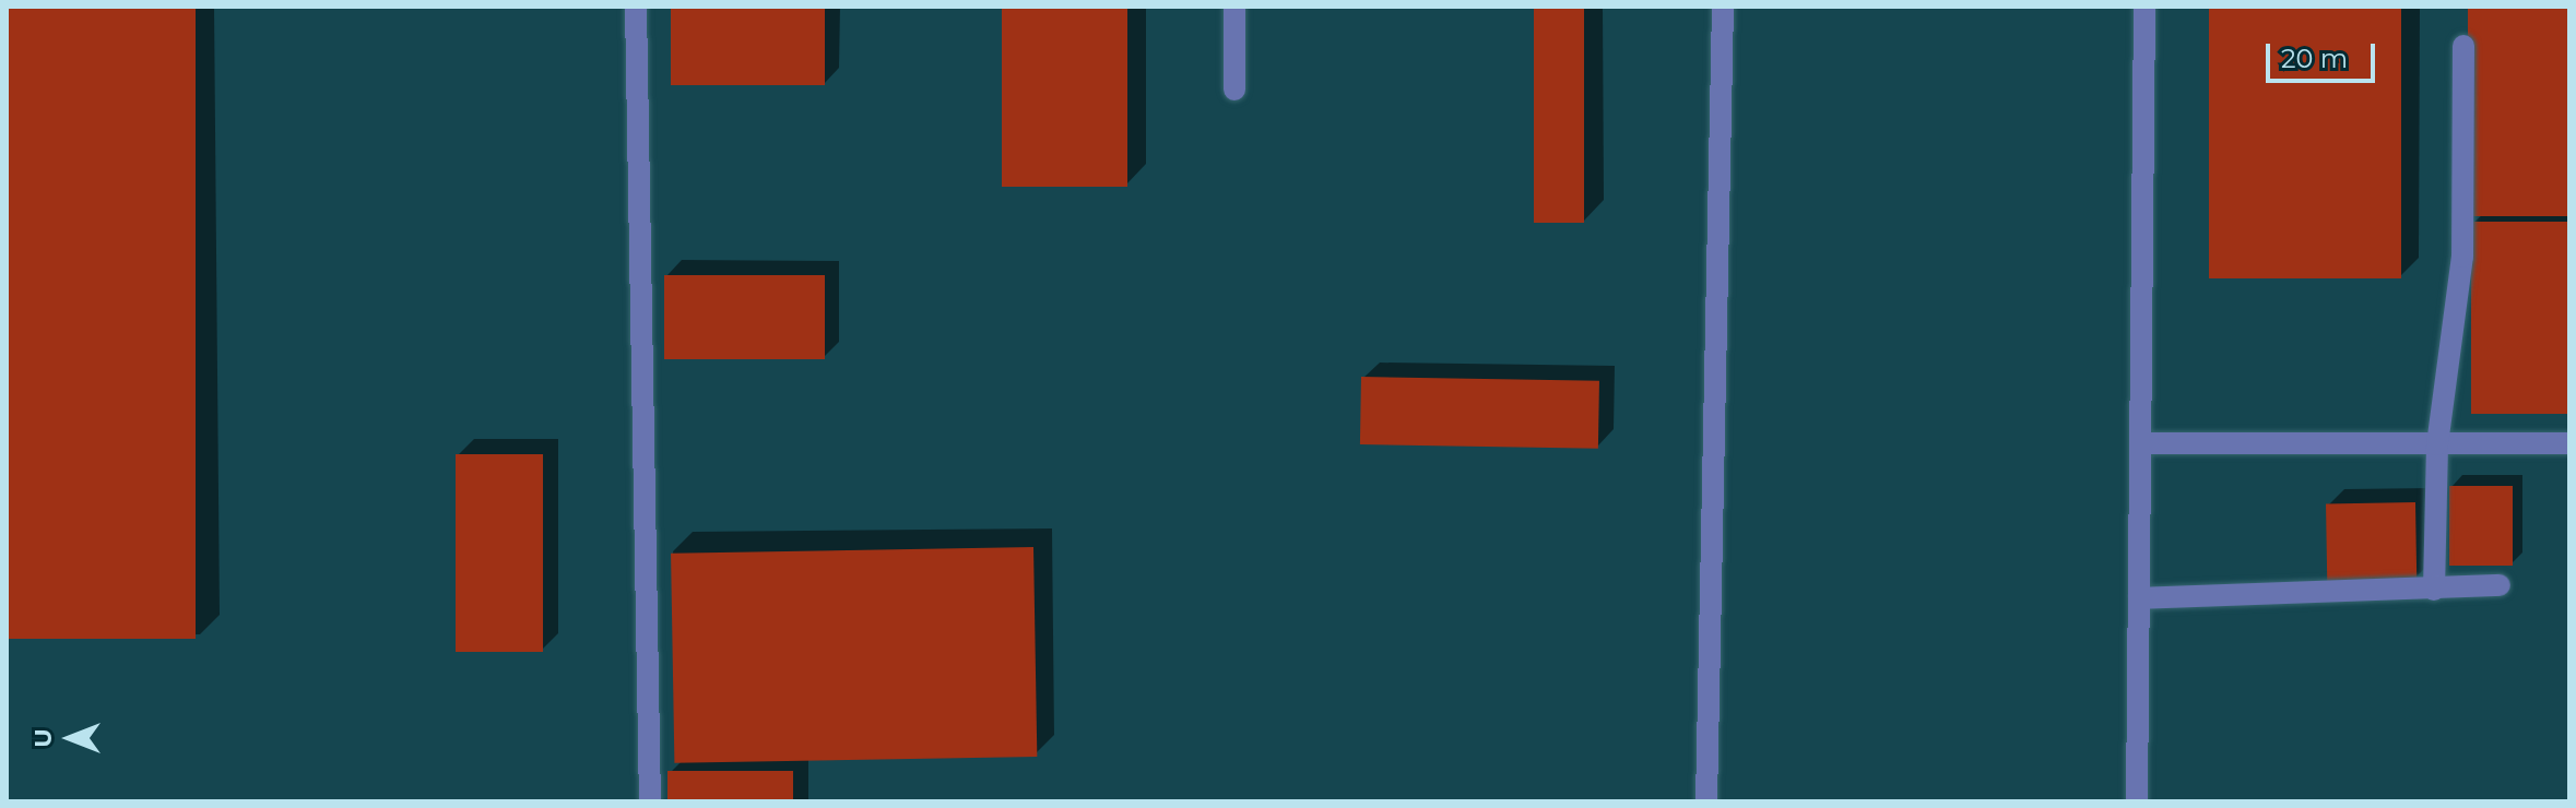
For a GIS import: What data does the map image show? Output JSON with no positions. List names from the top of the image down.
{
  "scale_bar": "20 m",
  "north": "left"
}
